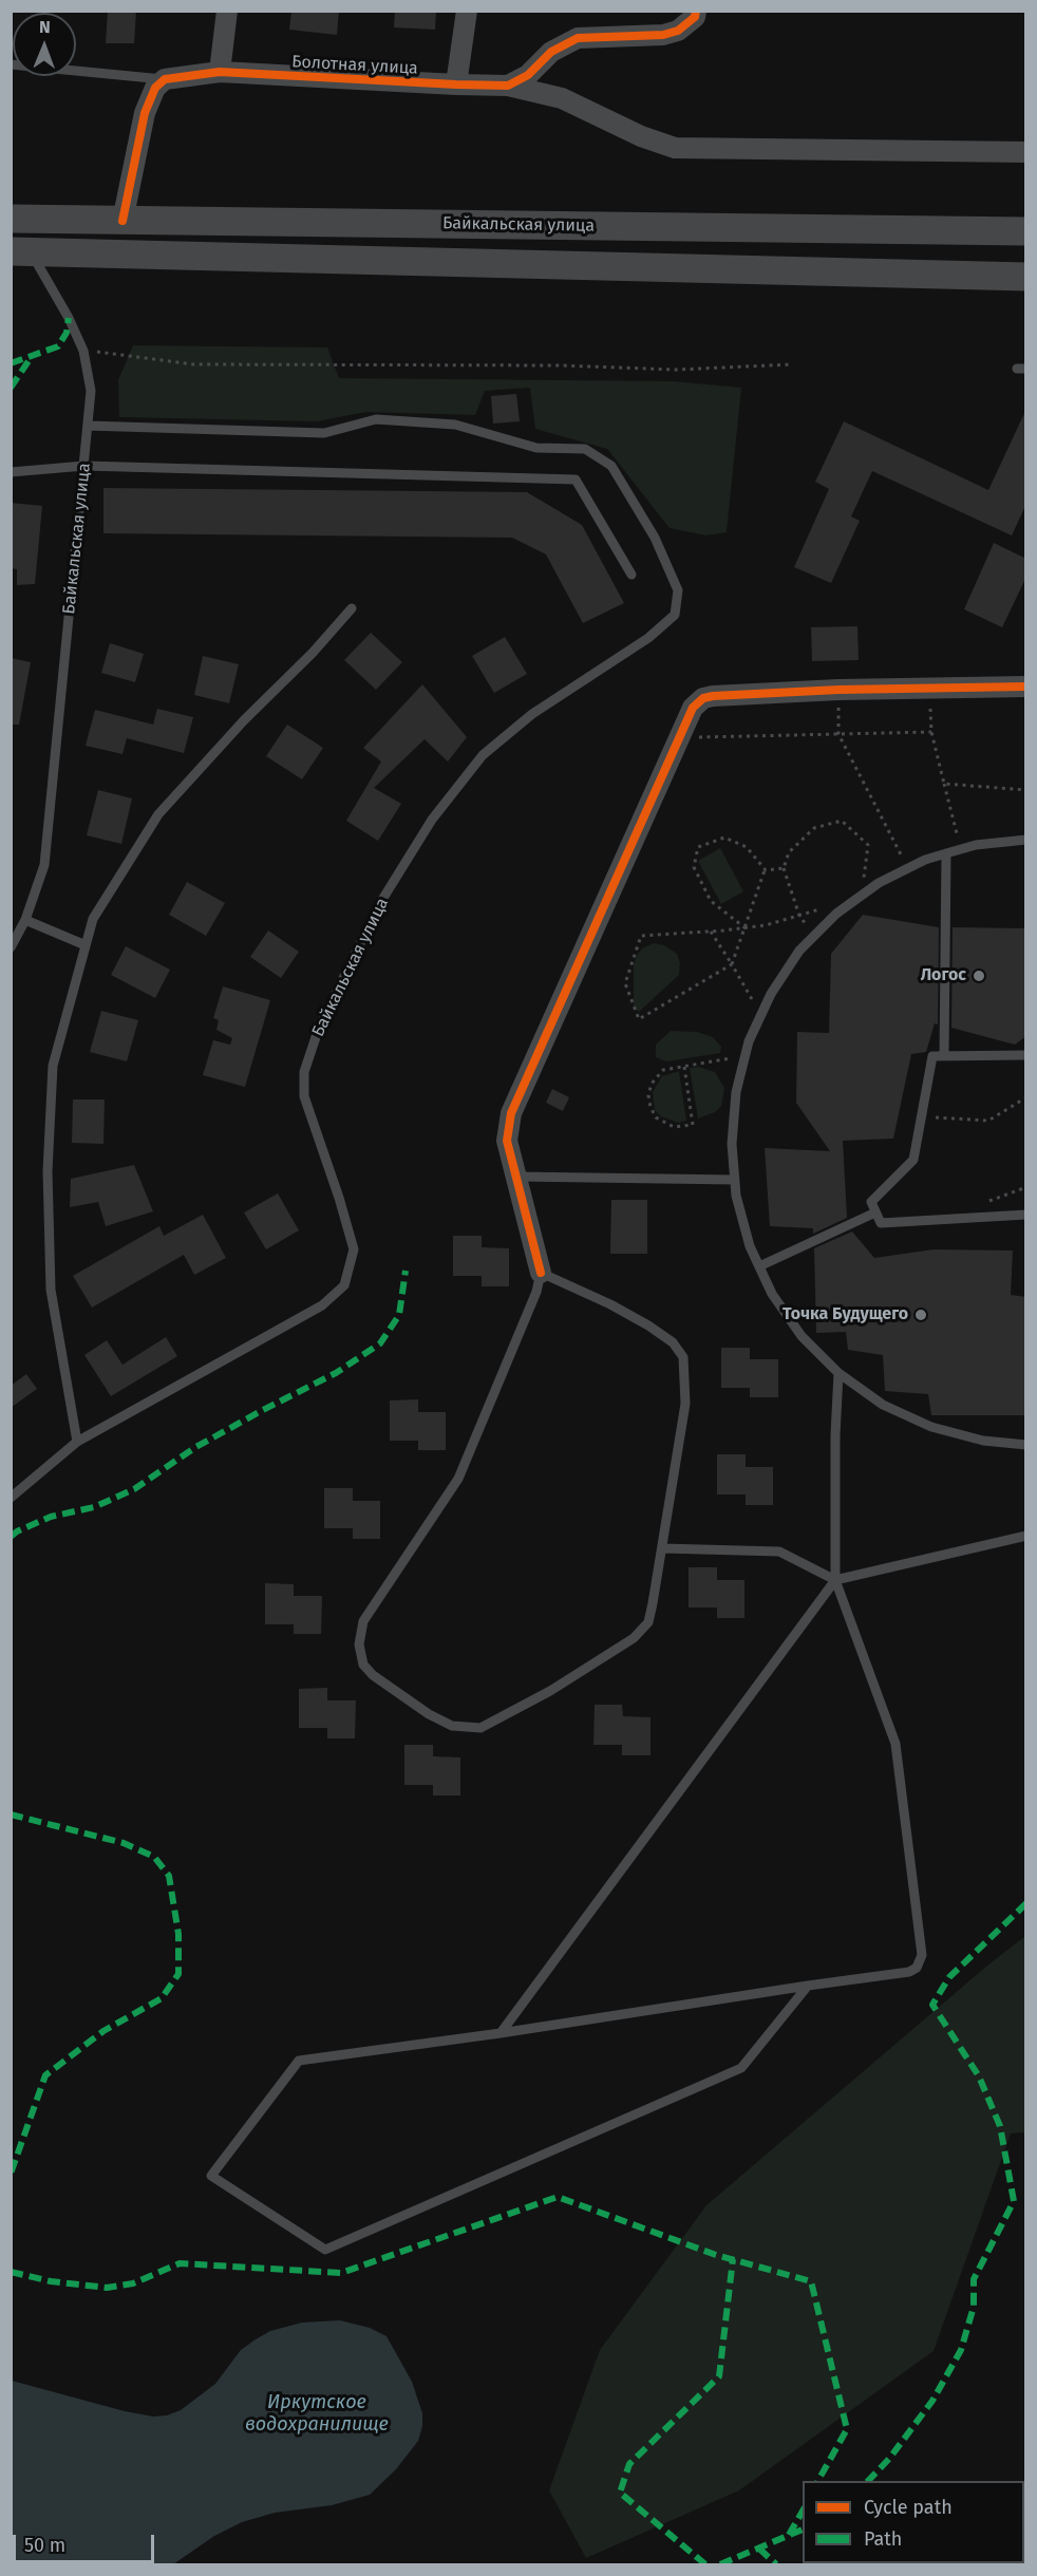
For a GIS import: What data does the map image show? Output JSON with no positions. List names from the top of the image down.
{
  "streets": {
    "main road": ["Байкальская улица"],
    "street": ["Болотная улица"]
  },
  "water": ["Иркутское водохранилище"],
  "places": ["Логос", "Точка Будущего"],
  "legend": ["Cycle path", "Path"],
  "scale_bar": "50 m",
  "north": "top"
}
